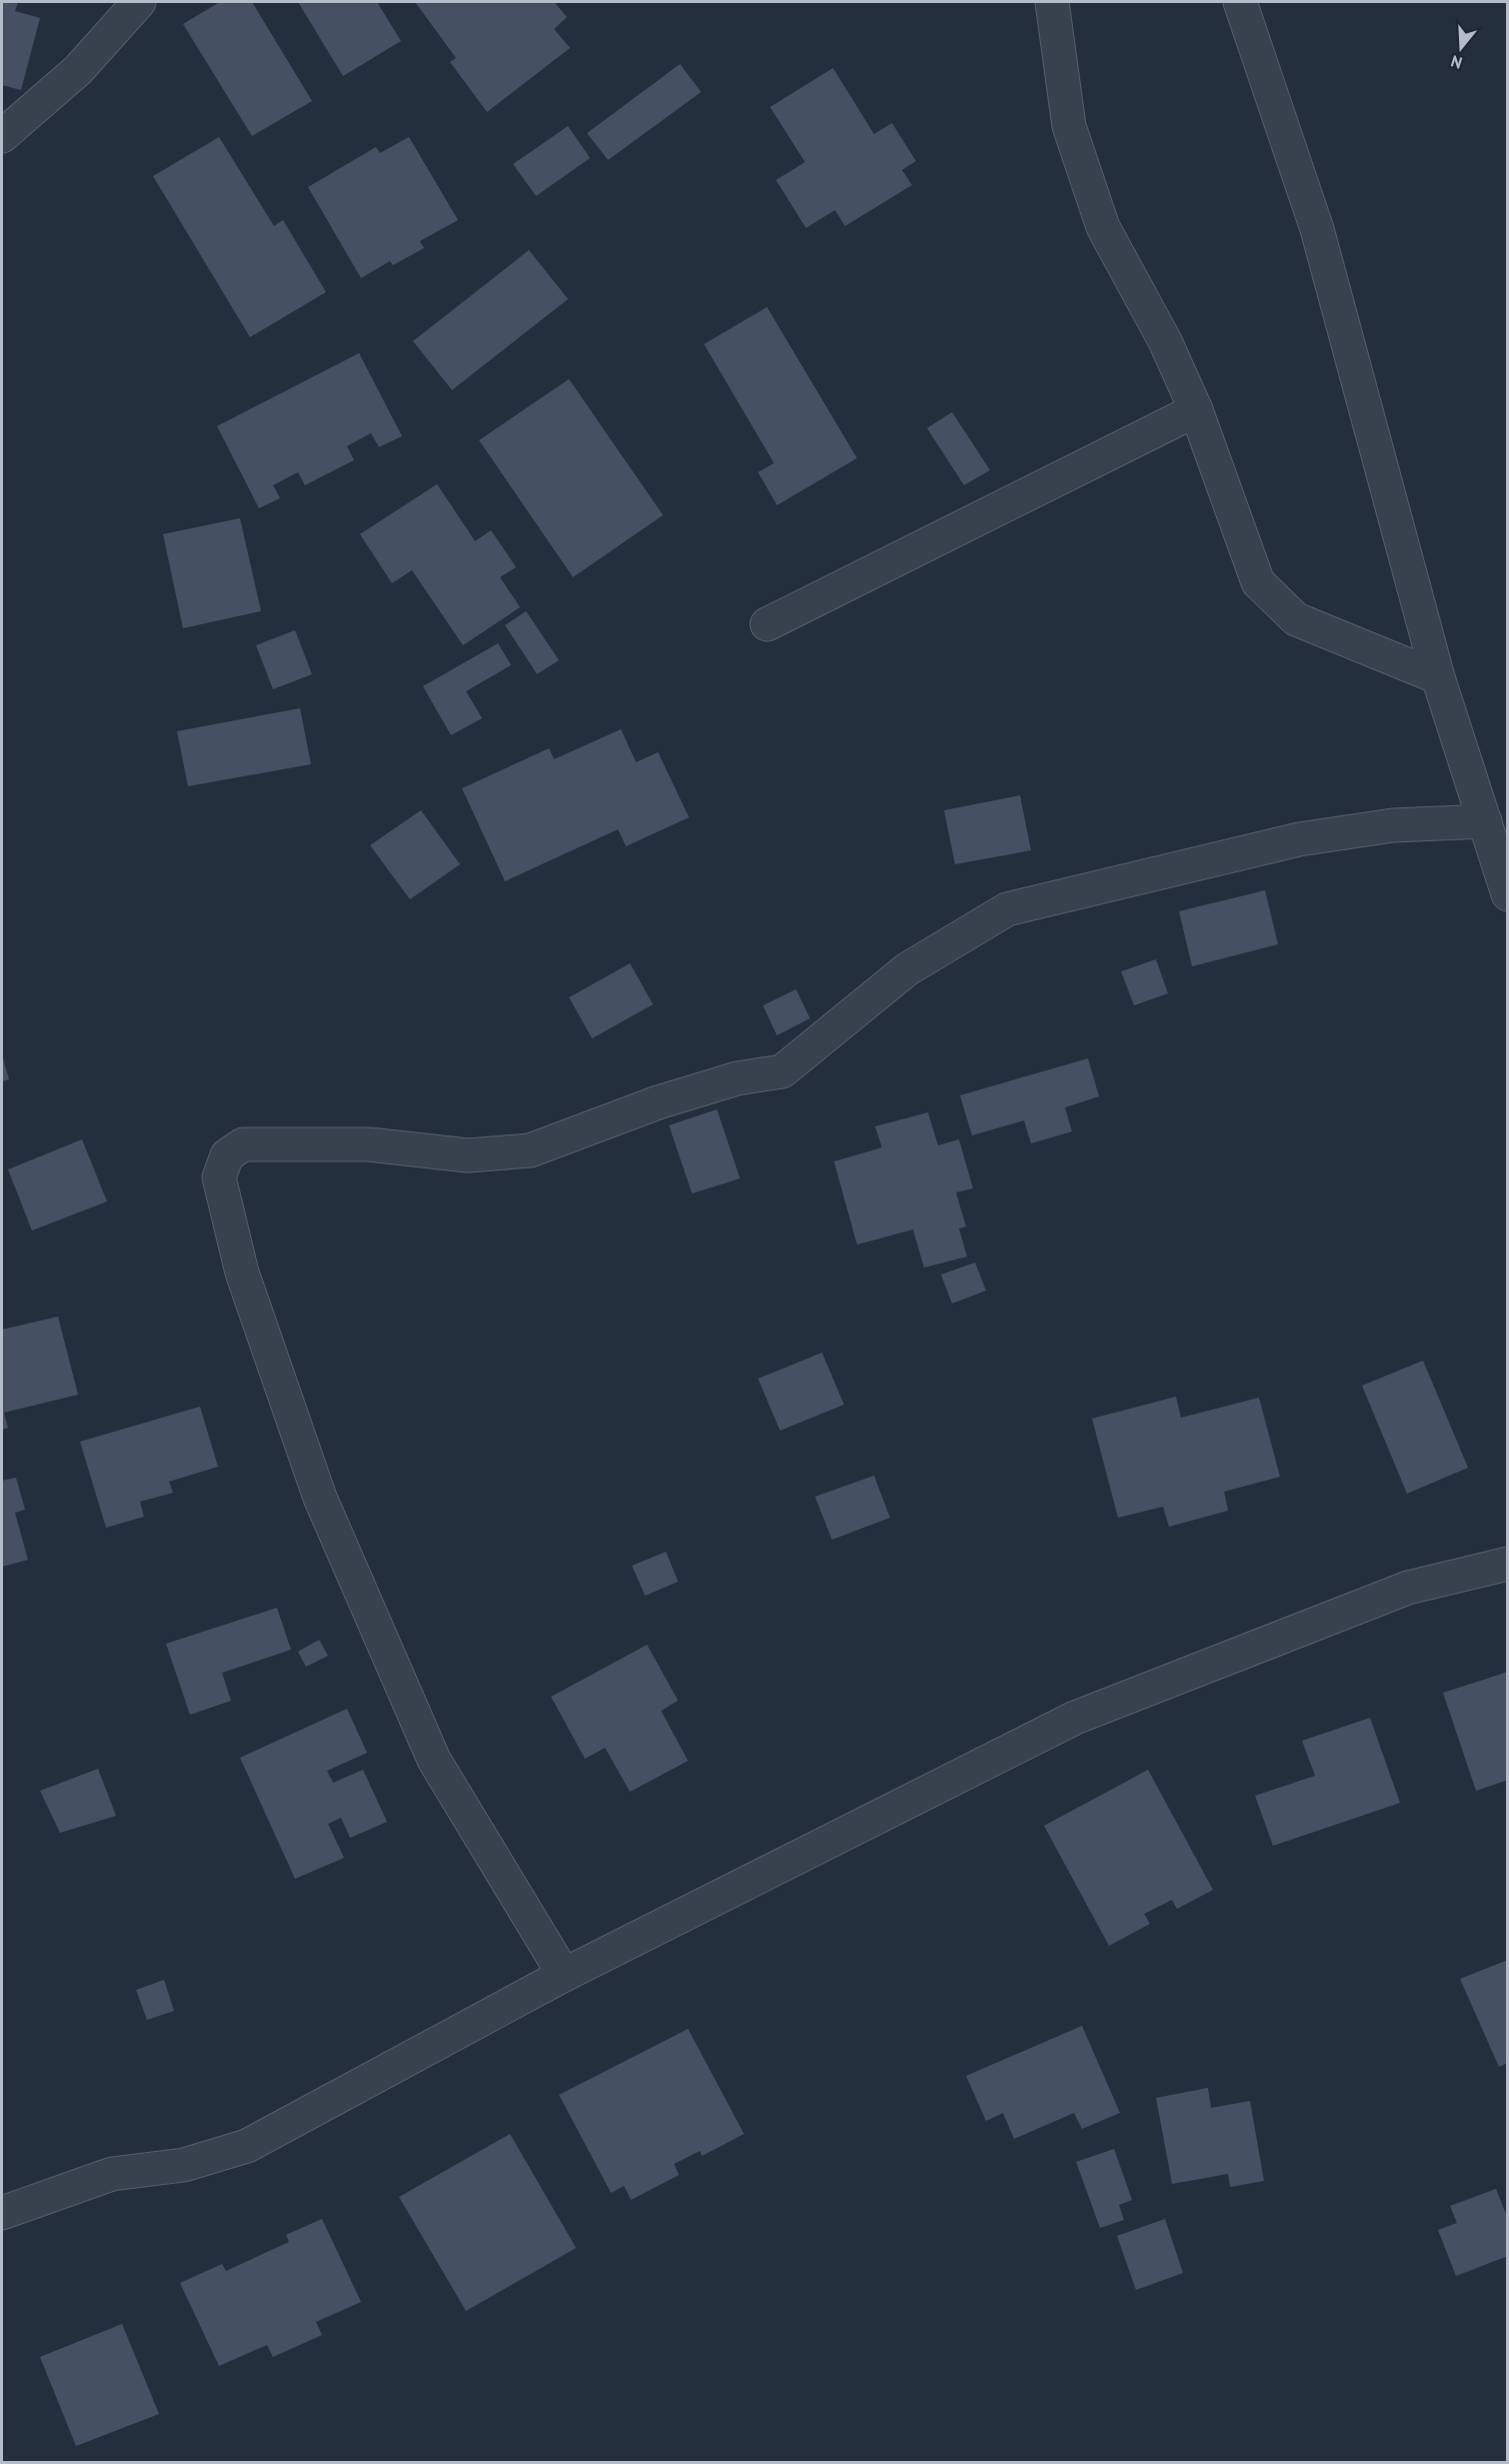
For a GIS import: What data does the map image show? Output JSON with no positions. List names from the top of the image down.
{
  "north": "bottom"
}
